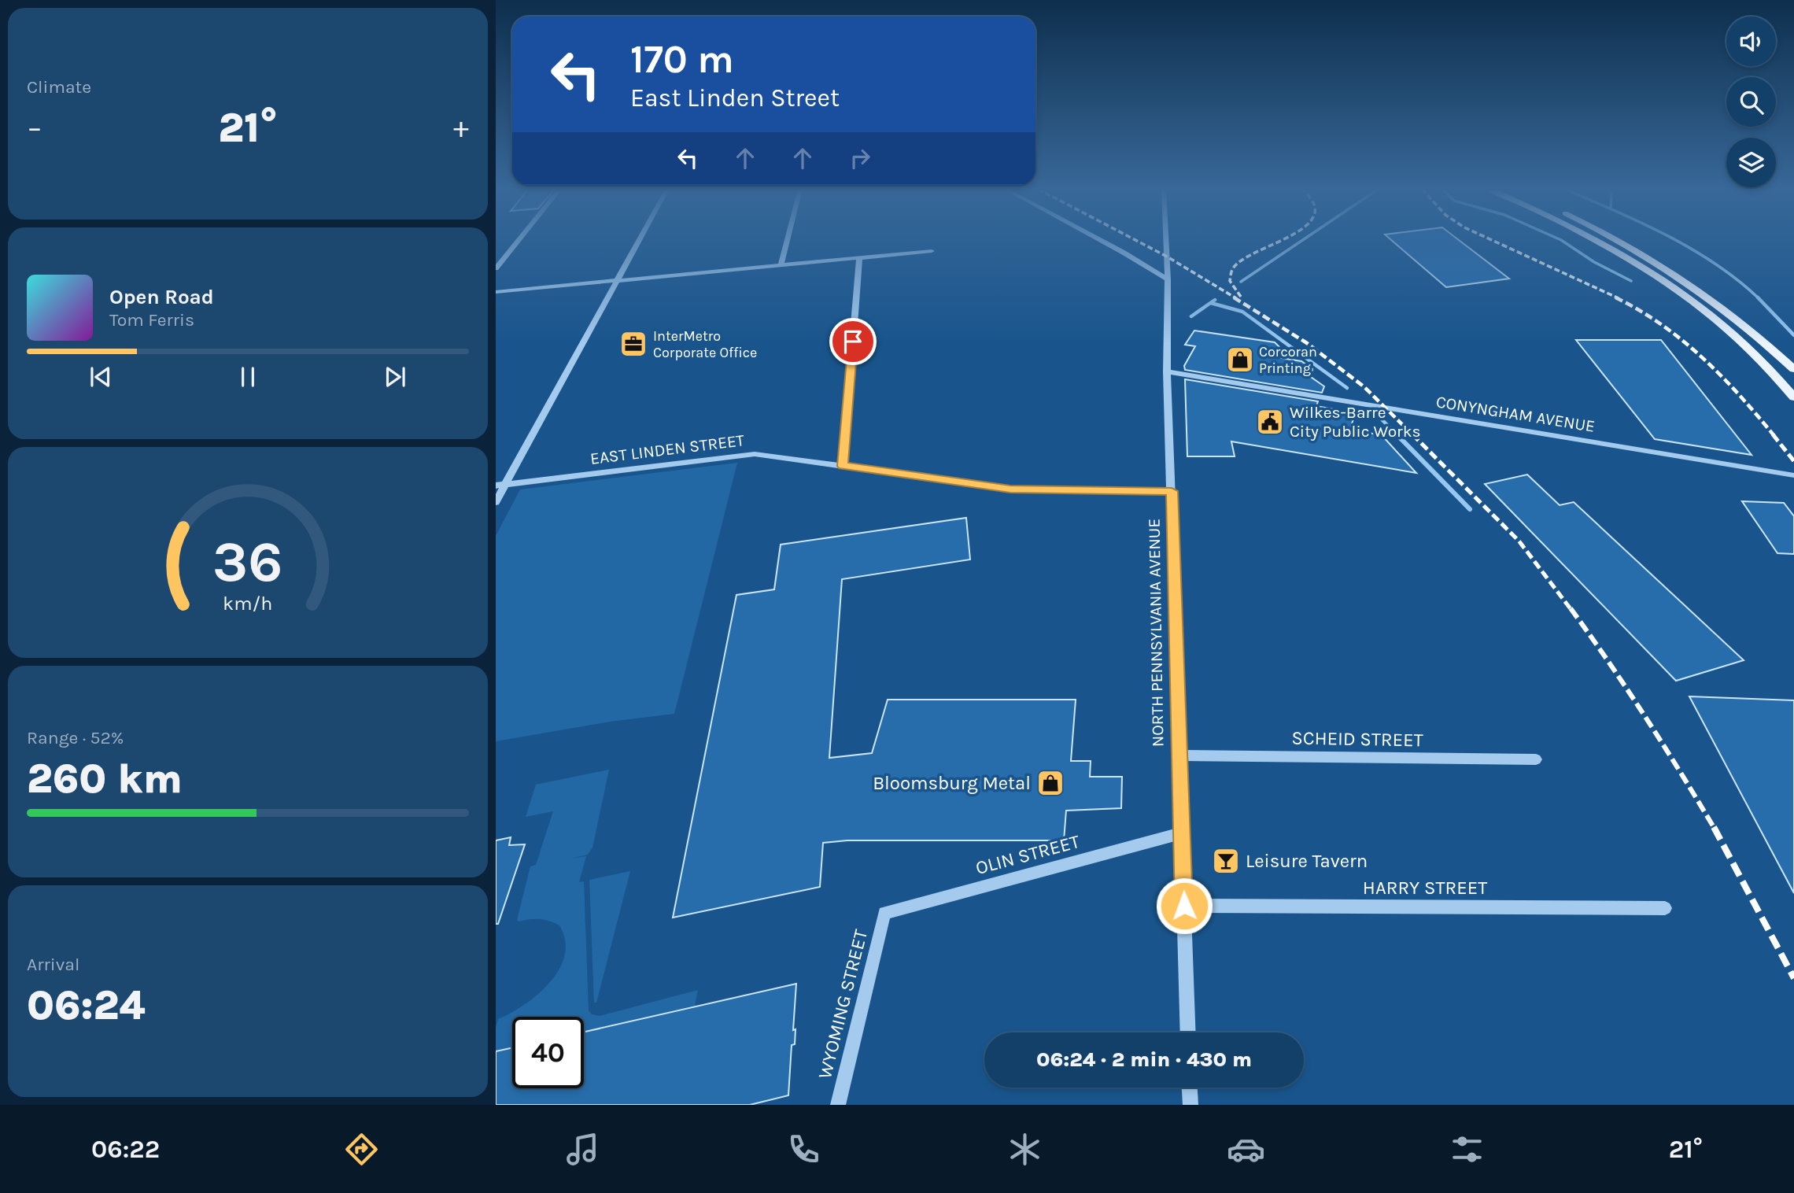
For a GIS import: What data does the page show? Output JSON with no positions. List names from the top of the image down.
{
  "streets": {
    "street": [
      "CONYNGHAM AVENUE",
      "EAST LINDEN STREET",
      "NORTH PENNSYLVANIA AVENUE",
      "SCHEID STREET",
      "OLIN STREET",
      "HARRY STREET",
      "WYOMING STREET"
    ]
  },
  "crossings": [
    ["CONYNGHAM AVENUE", "NORTH PENNSYLVANIA AVENUE"],
    ["EAST LINDEN STREET", "NORTH PENNSYLVANIA AVENUE"],
    ["NORTH PENNSYLVANIA AVENUE", "SCHEID STREET"],
    ["NORTH PENNSYLVANIA AVENUE", "OLIN STREET"],
    ["NORTH PENNSYLVANIA AVENUE", "HARRY STREET"],
    ["OLIN STREET", "WYOMING STREET"]
  ],
  "places": {
    "office": ["InterMetro Corporate Office"],
    "shop": ["Corcoran Printing", "Bloomsburg Metal"],
    "public building": ["Wilkes-Barre City Public Works"],
    "bar": ["Leisure Tavern"]
  },
  "page": {
    "tile": [
      "Climate",
      ["Range · 52%", "260 km"],
      ["Arrival", "06:24"]
    ],
    "turn": ["170 m", "East Linden Street"],
    "heat": ["−", "21°", "+"],
    "song": ["Open Road", "Tom Ferris"],
    "limit": "40",
    "trip": "06:24 · 2 min · 430 m",
    "tabs": ["06:22", "21°"],
    "gauge": ["36", "km/h"]
  }
}
